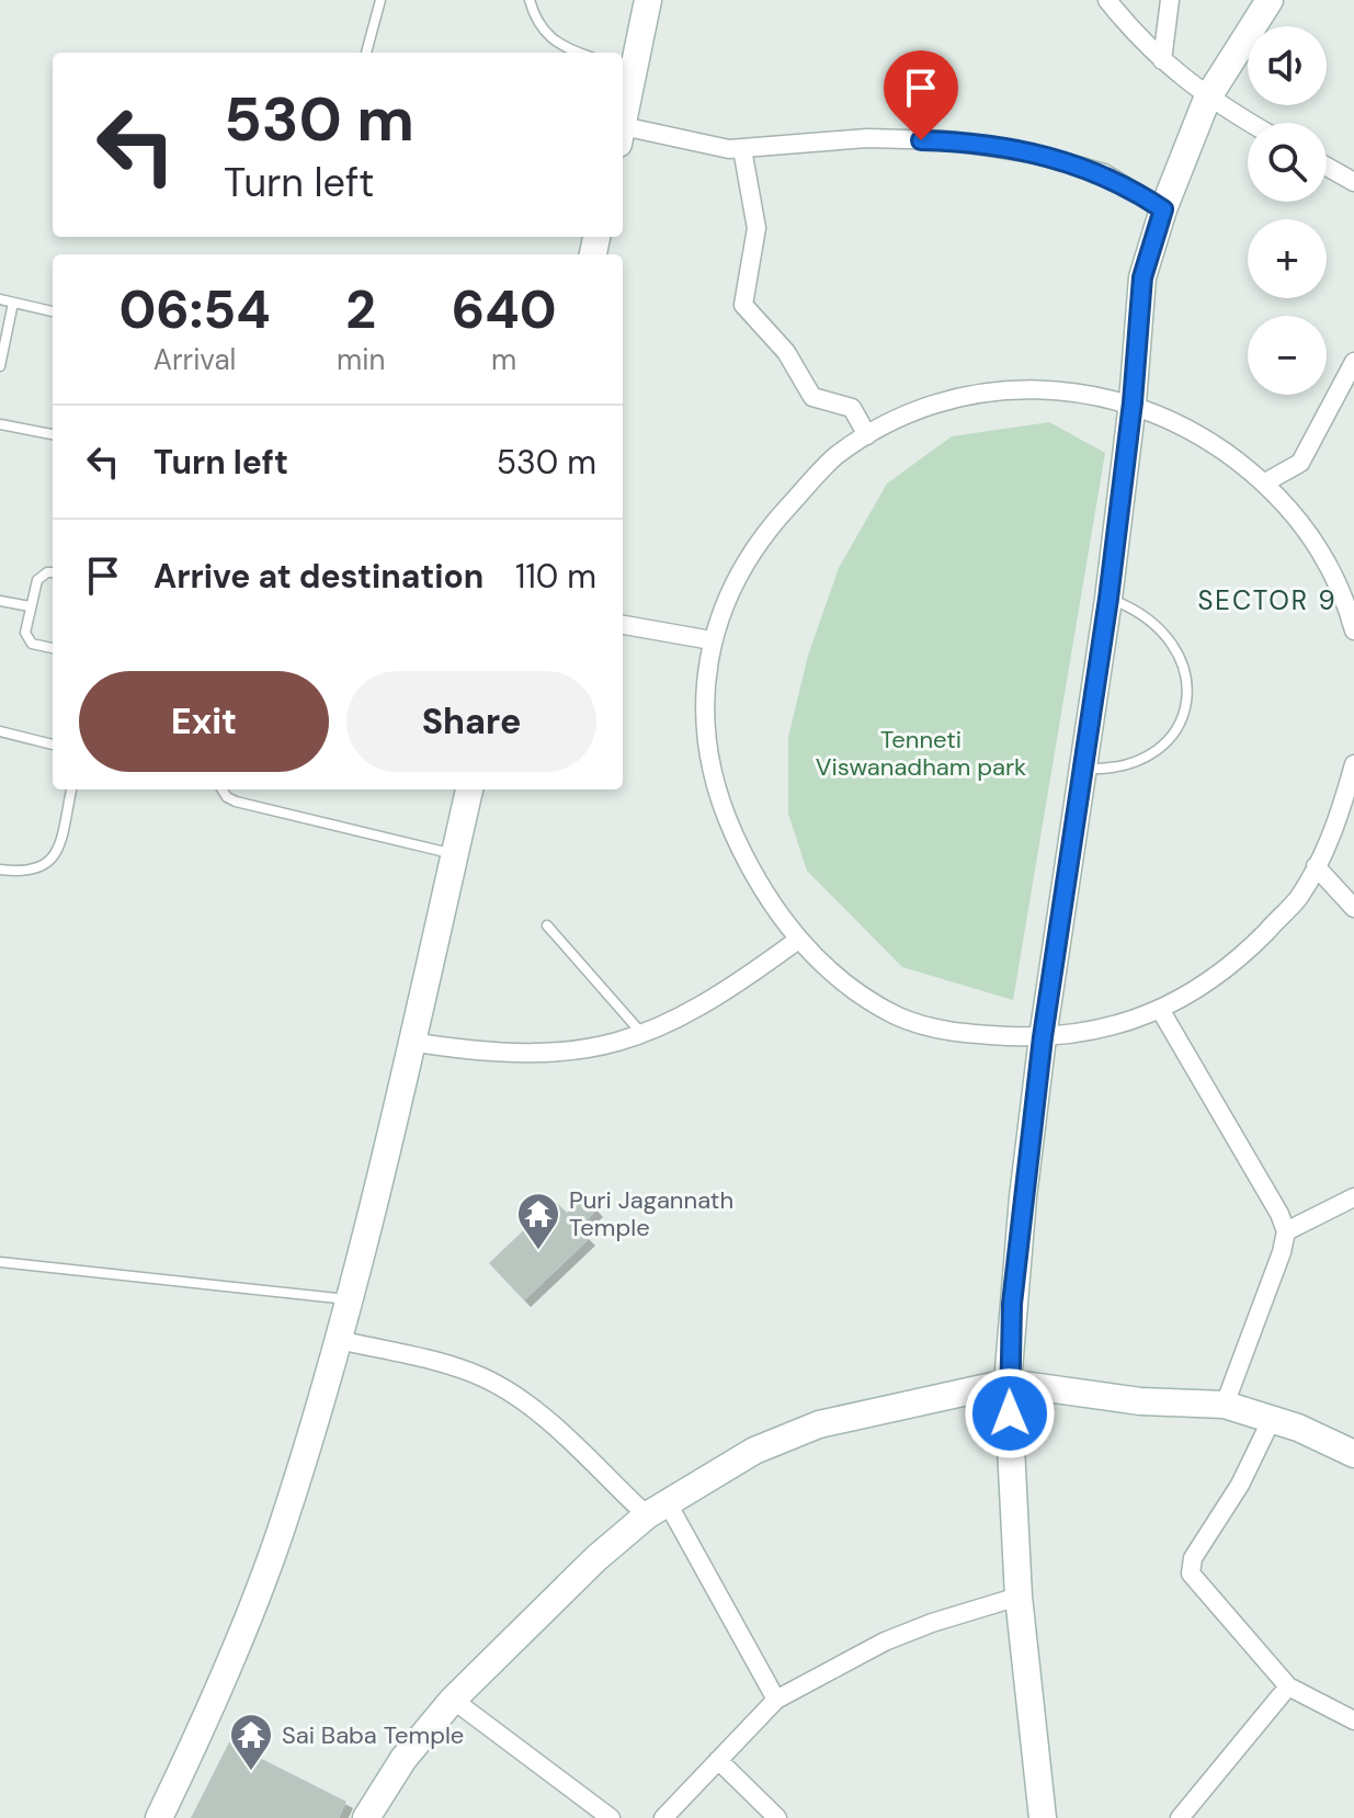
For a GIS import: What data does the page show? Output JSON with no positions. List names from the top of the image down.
{
  "districts": ["SECTOR 9"],
  "parks": ["Tenneti Viswanadham park"],
  "places": {
    "temple": ["Puri Jagannath Temple", "Sai Baba Temple"]
  },
  "page": {
    "map_buttons": ["+", "−"],
    "turn": ["530 m", "Turn left"],
    "eta": [
      "06:54",
      "Arrival",
      "2",
      "min",
      "640",
      "m"
    ],
    "list": [
      {
        "name": "Turn left",
        "value": "530 m"
      },
      {
        "name": "Arrive at destination",
        "value": "110 m"
      }
    ],
    "buttons": ["Exit", "Share"]
  }
}
